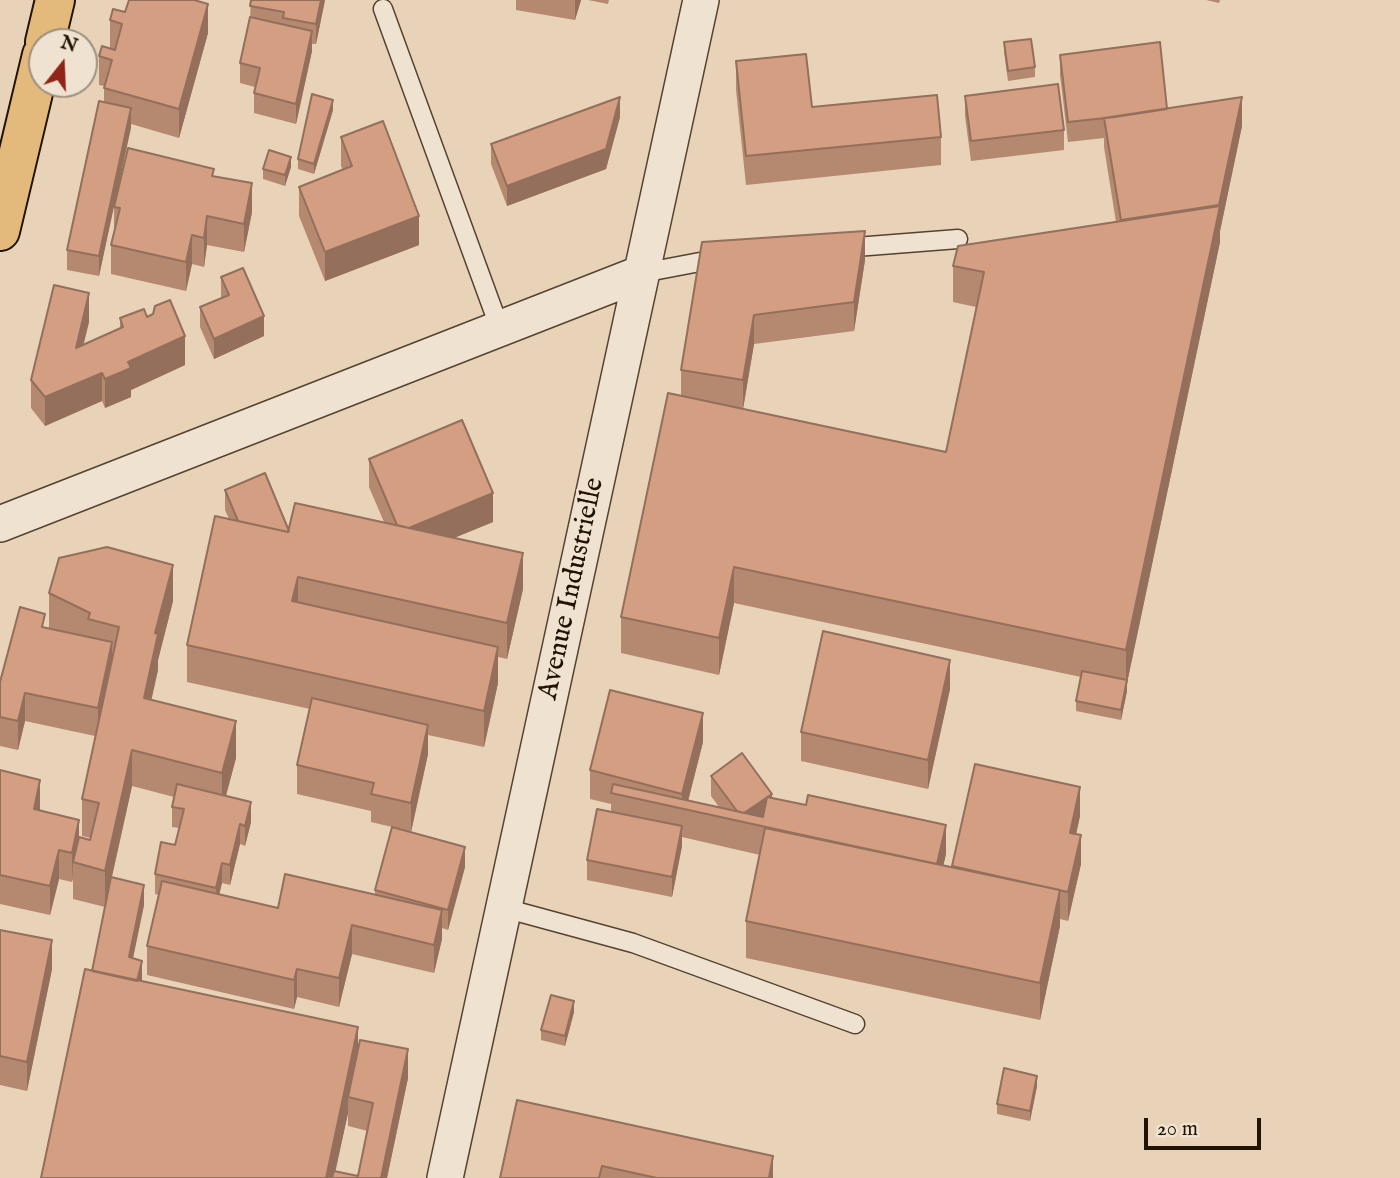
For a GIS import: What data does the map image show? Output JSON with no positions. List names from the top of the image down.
{
  "streets": {
    "street": ["Avenue Industrielle"]
  },
  "scale_bar": "20 m",
  "north": "top"
}
